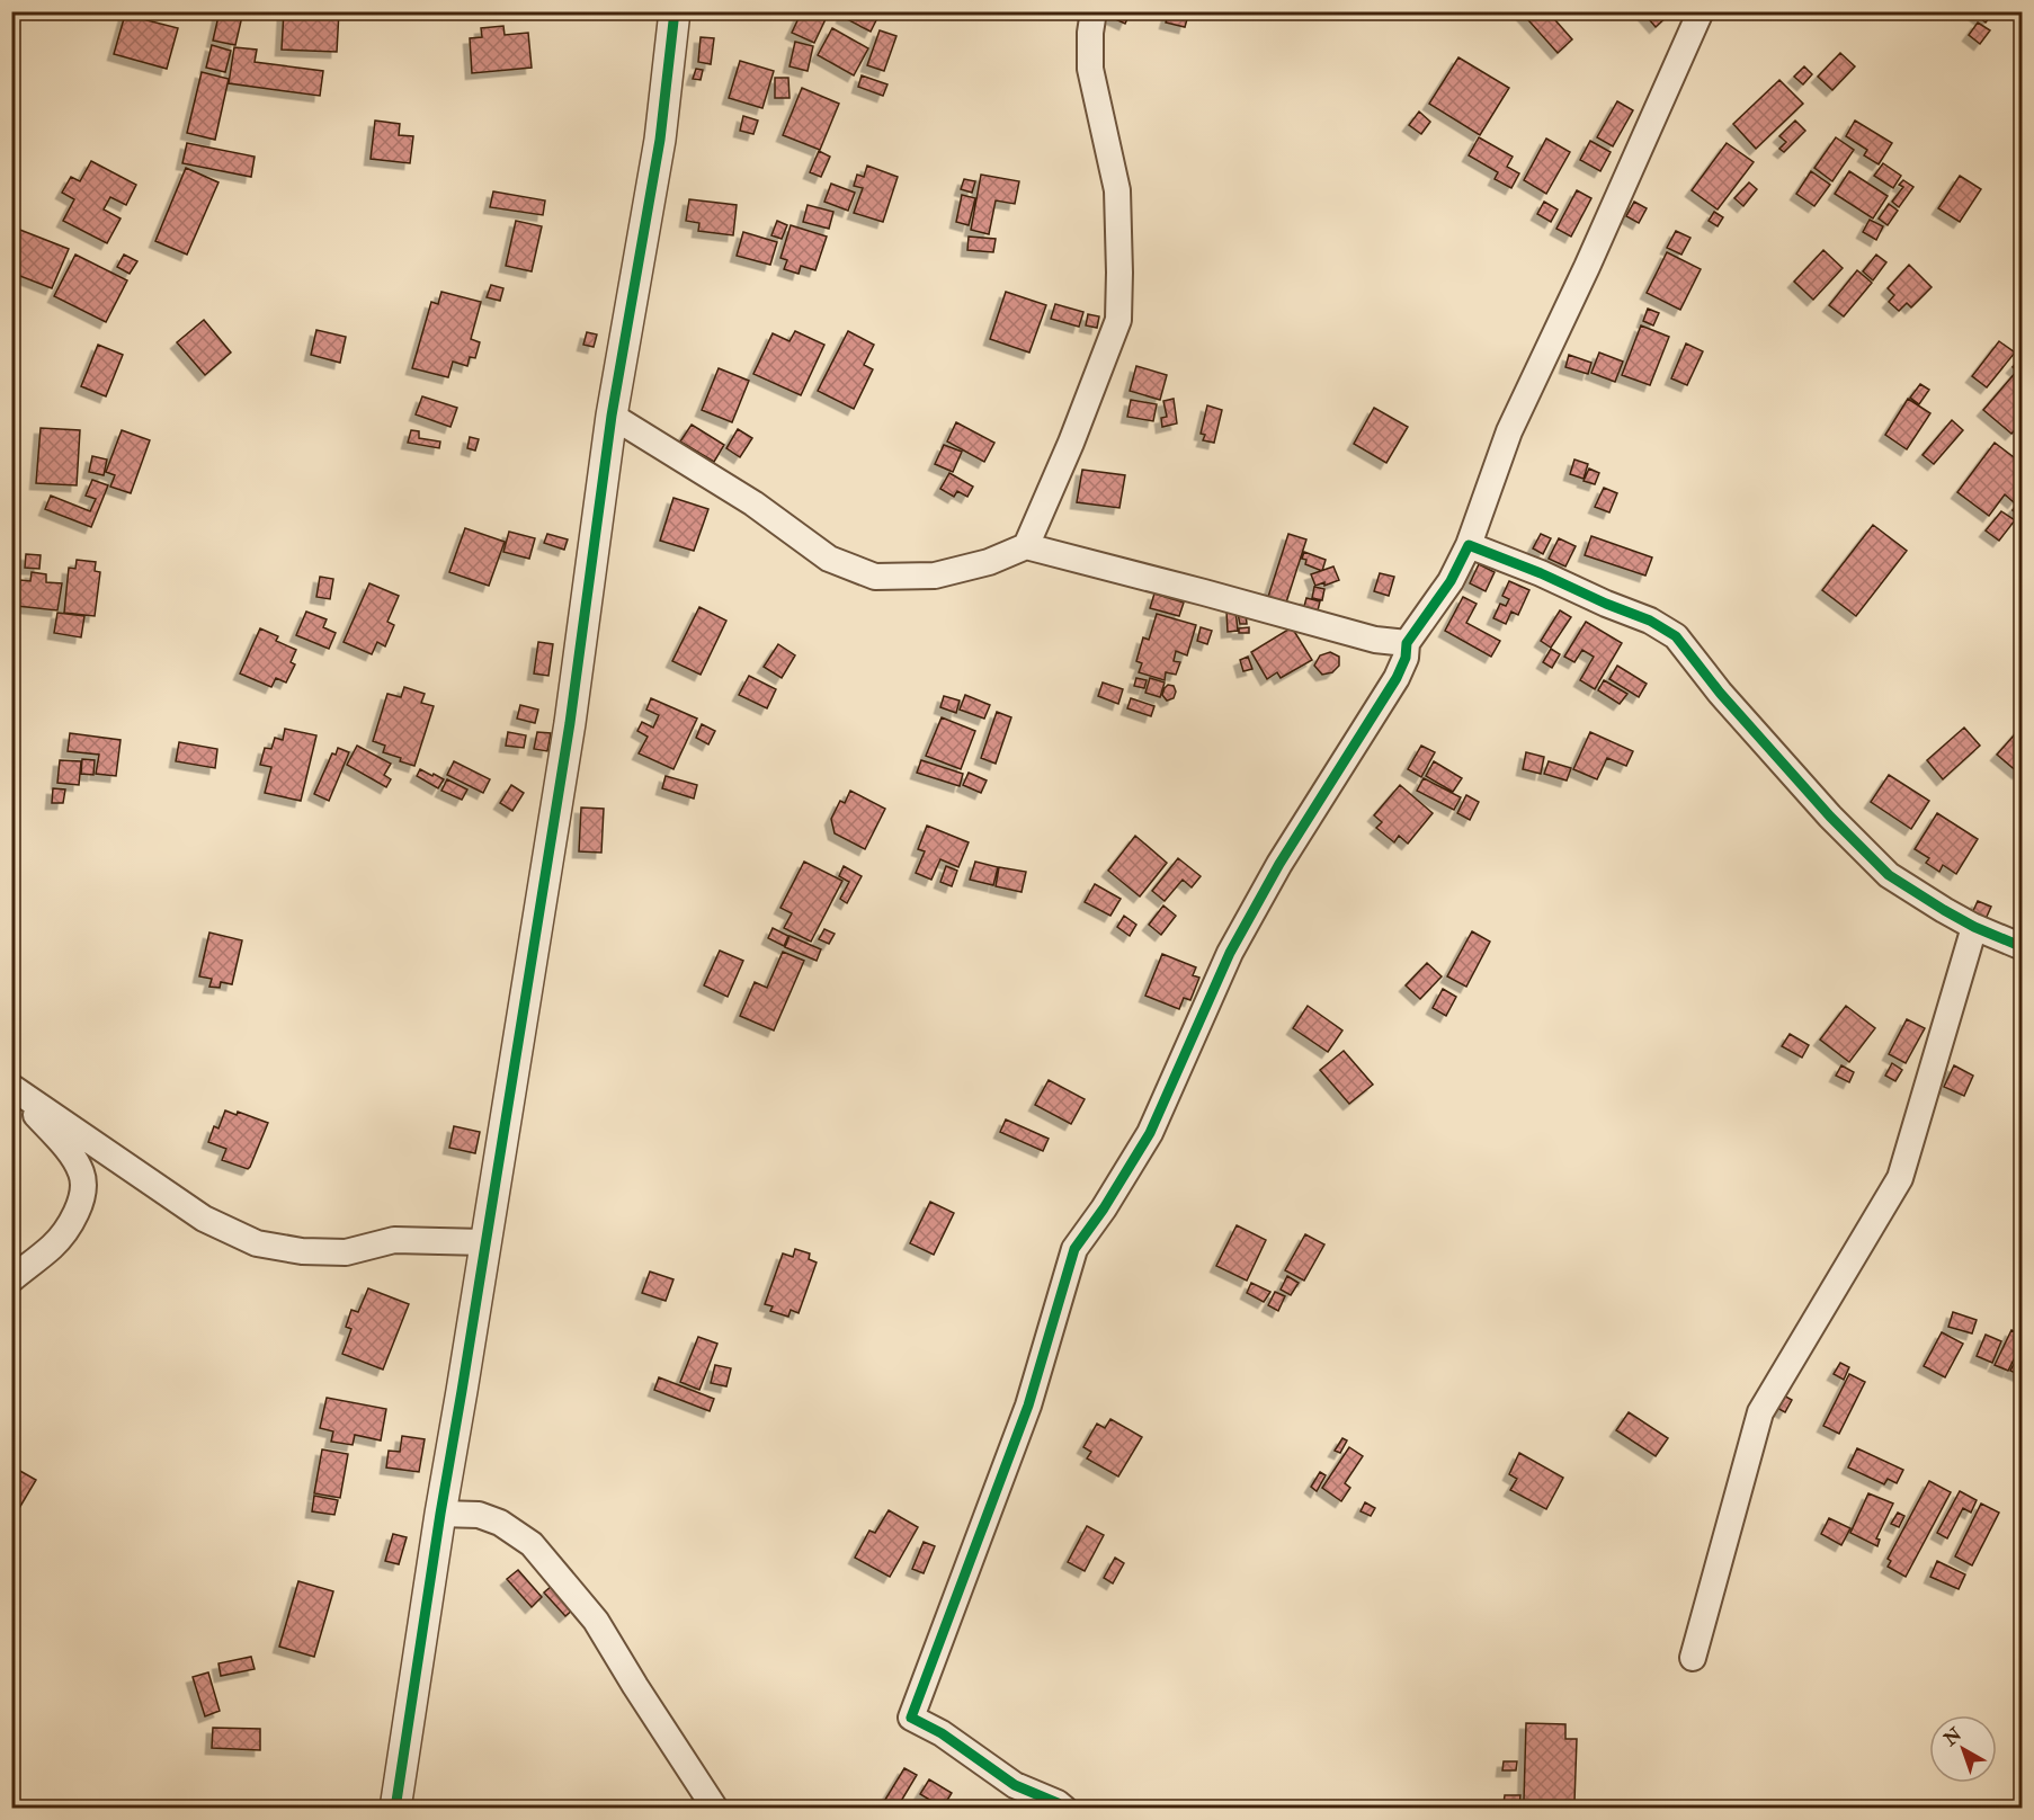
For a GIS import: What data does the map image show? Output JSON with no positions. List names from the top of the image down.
{
  "north": "top left"
}
